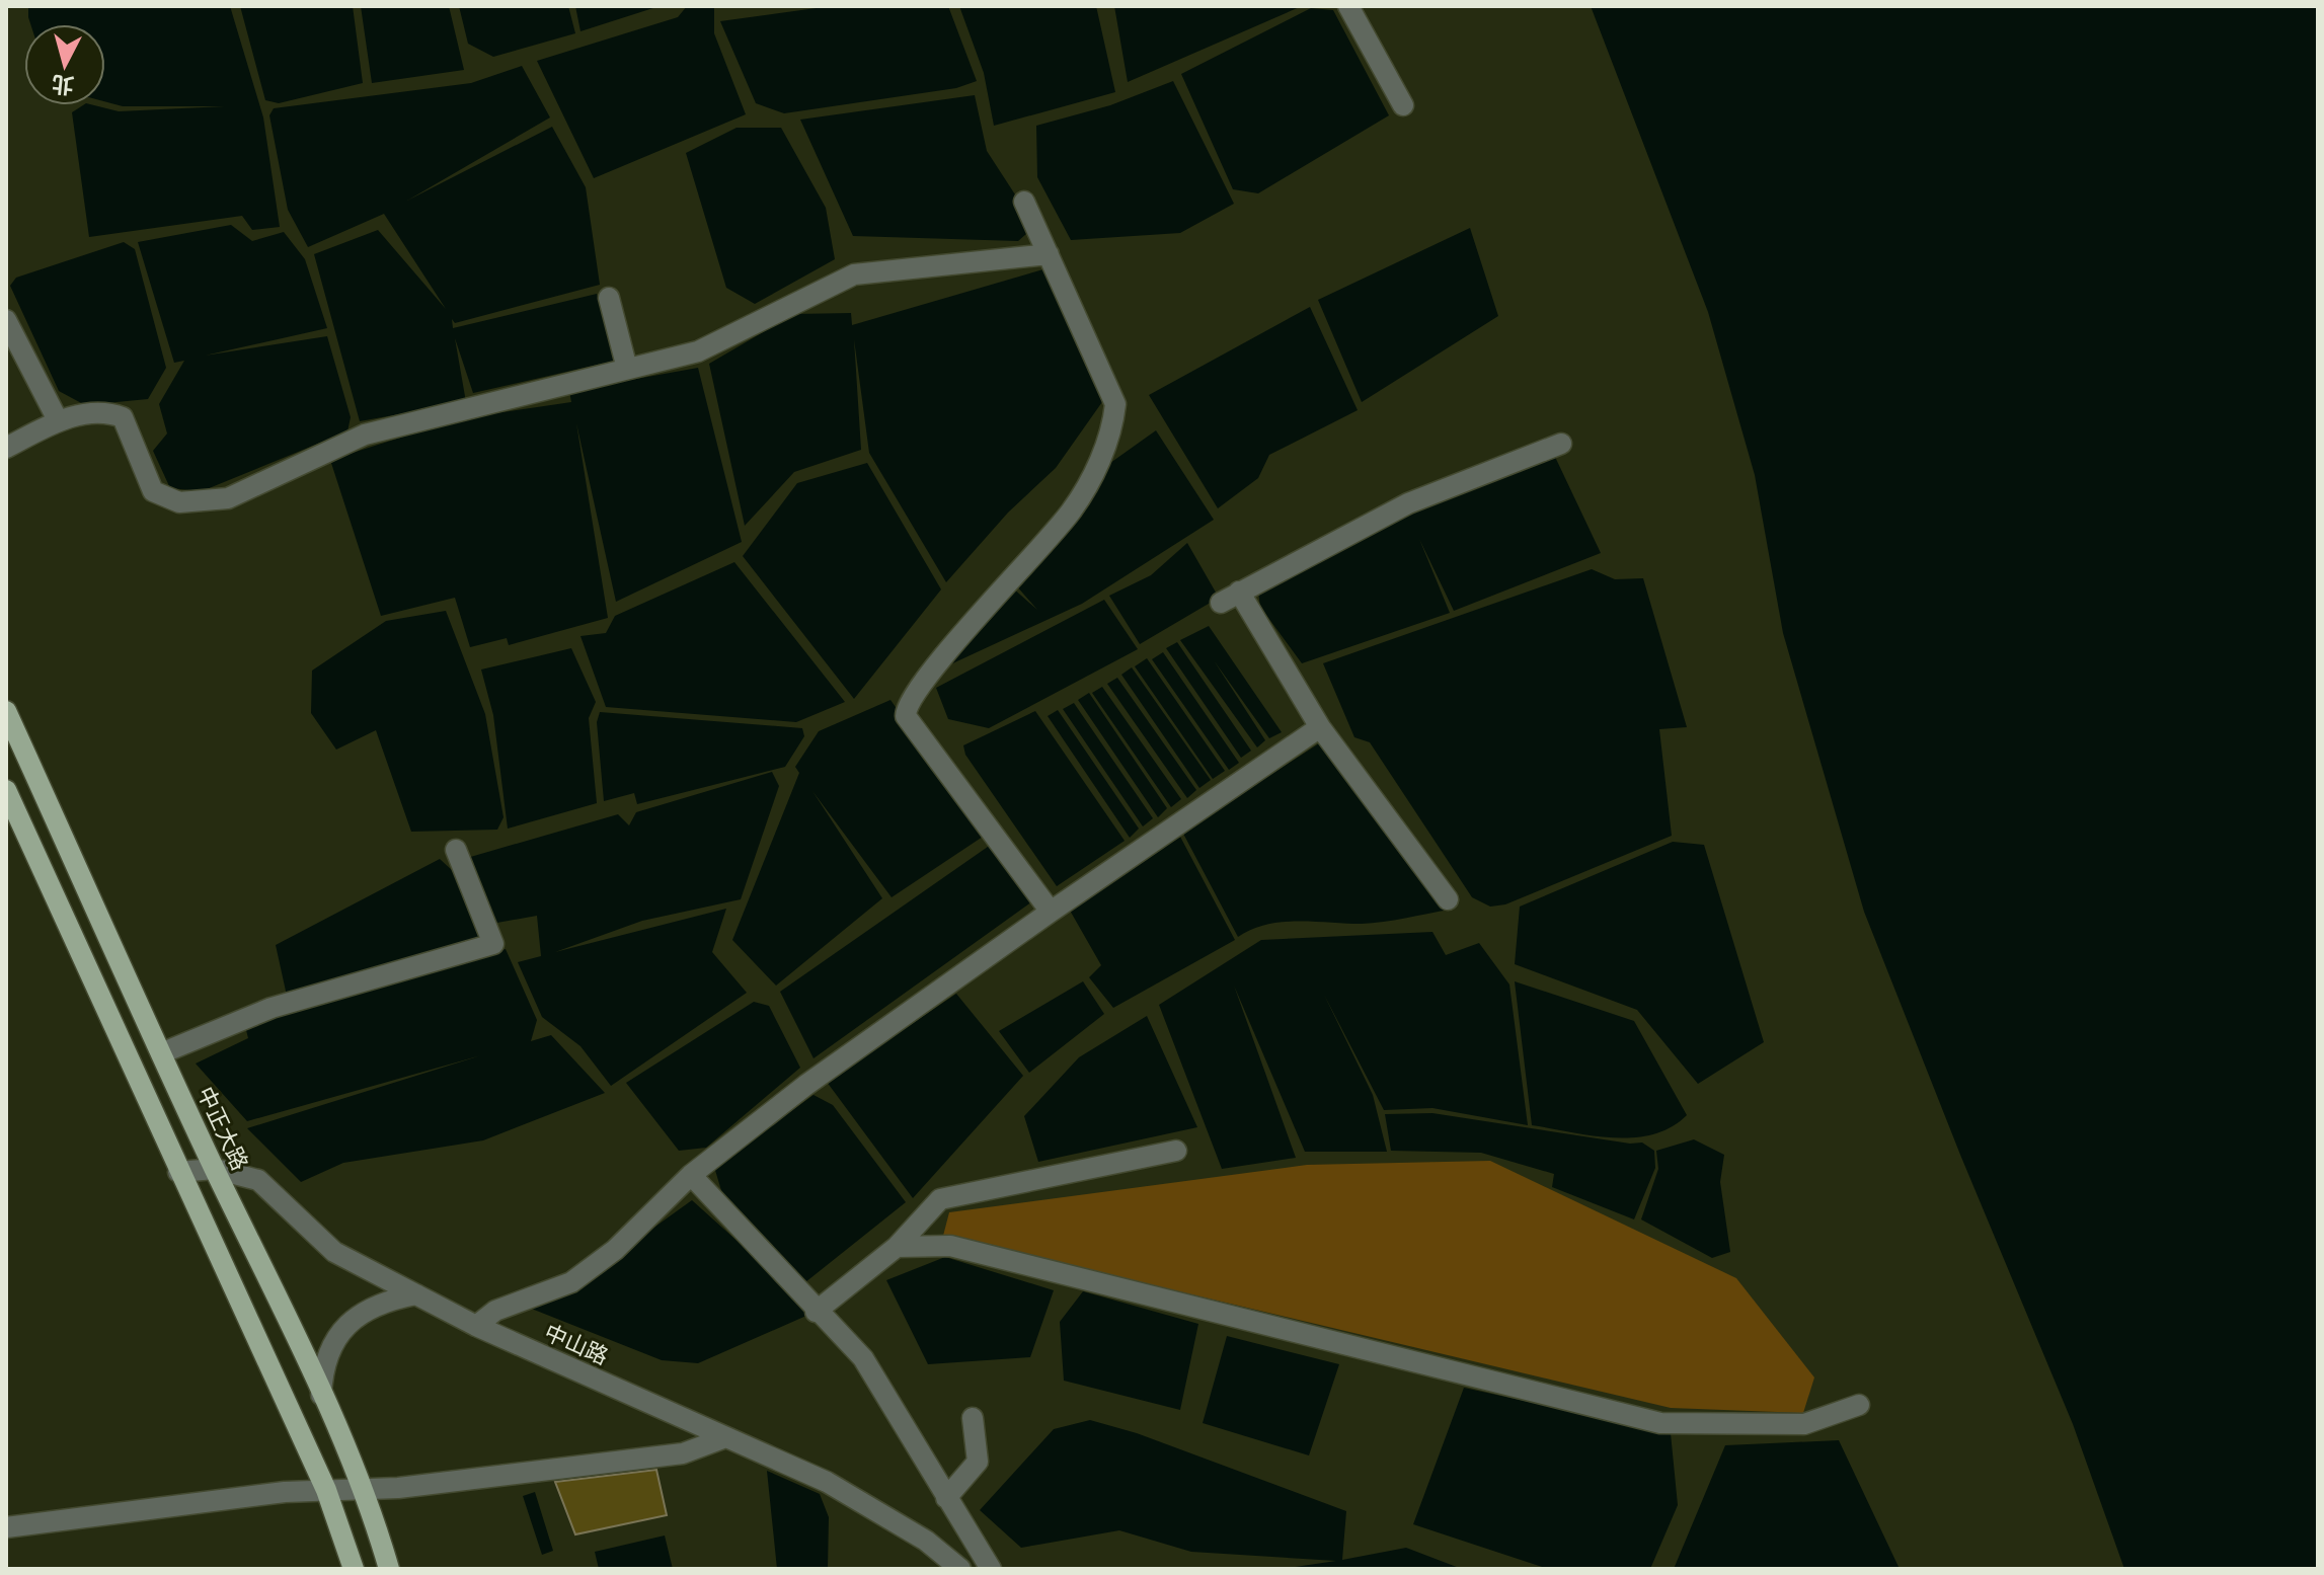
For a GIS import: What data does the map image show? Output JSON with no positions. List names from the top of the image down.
{
  "streets": {
    "main road": ["中正大路"],
    "street": ["中山路"]
  },
  "crossings": [
    ["中正大路", "中山路"]
  ],
  "north": "bottom"
}
